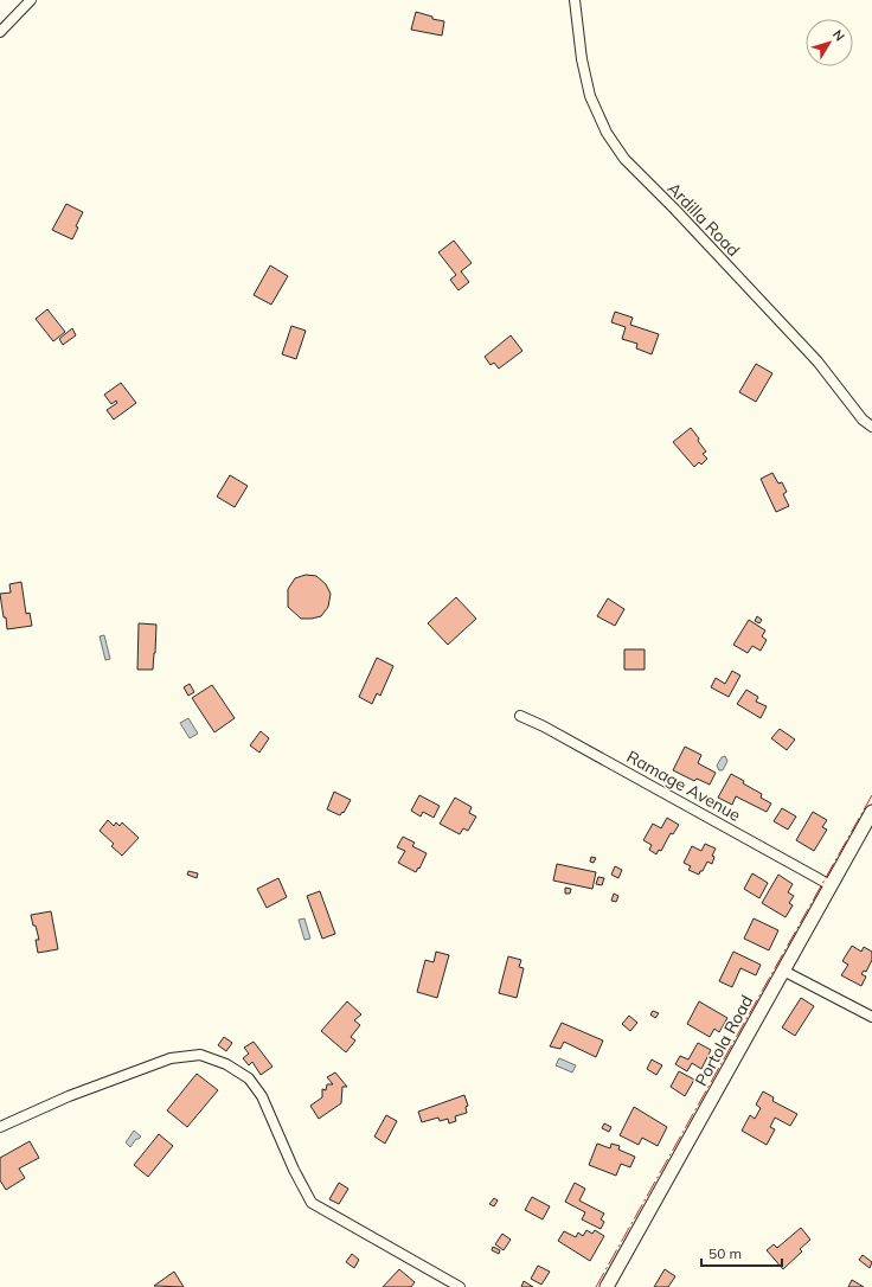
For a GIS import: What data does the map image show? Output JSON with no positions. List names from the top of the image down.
{
  "streets": {
    "street": ["Ardilla Road", "Ramage Avenue", "Portola Road"]
  },
  "crossings": [
    ["Ramage Avenue", "Portola Road"]
  ],
  "scale_bar": "50 m",
  "north": "top right"
}
